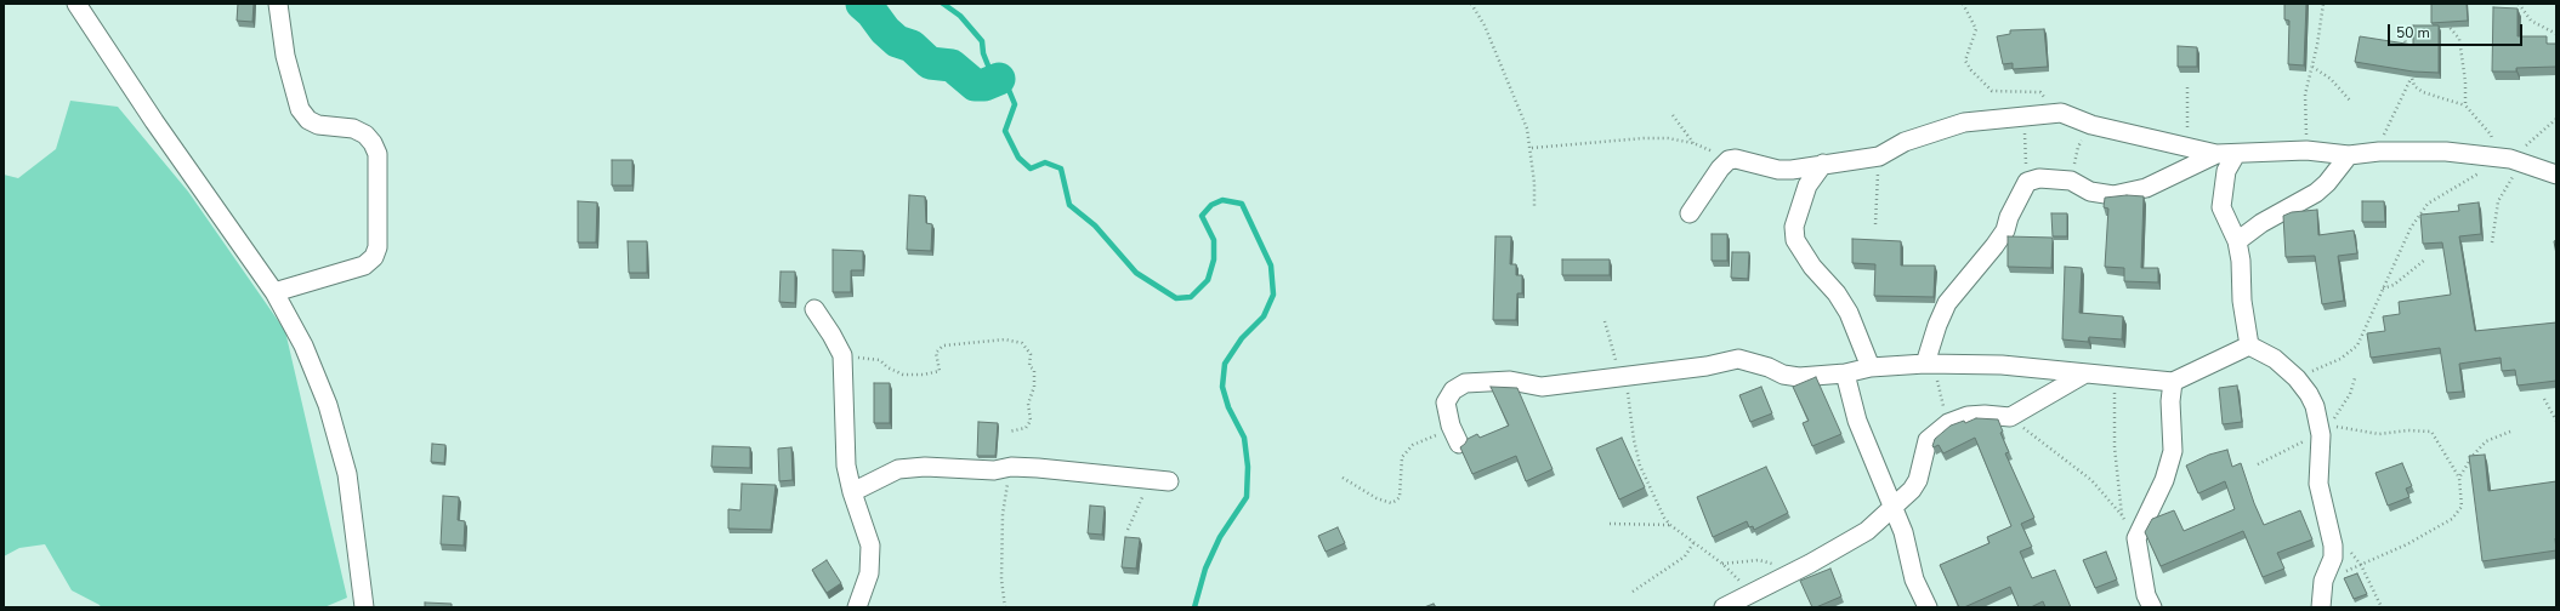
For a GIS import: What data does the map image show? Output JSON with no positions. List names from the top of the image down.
{
  "scale_bar": "50 m"
}
